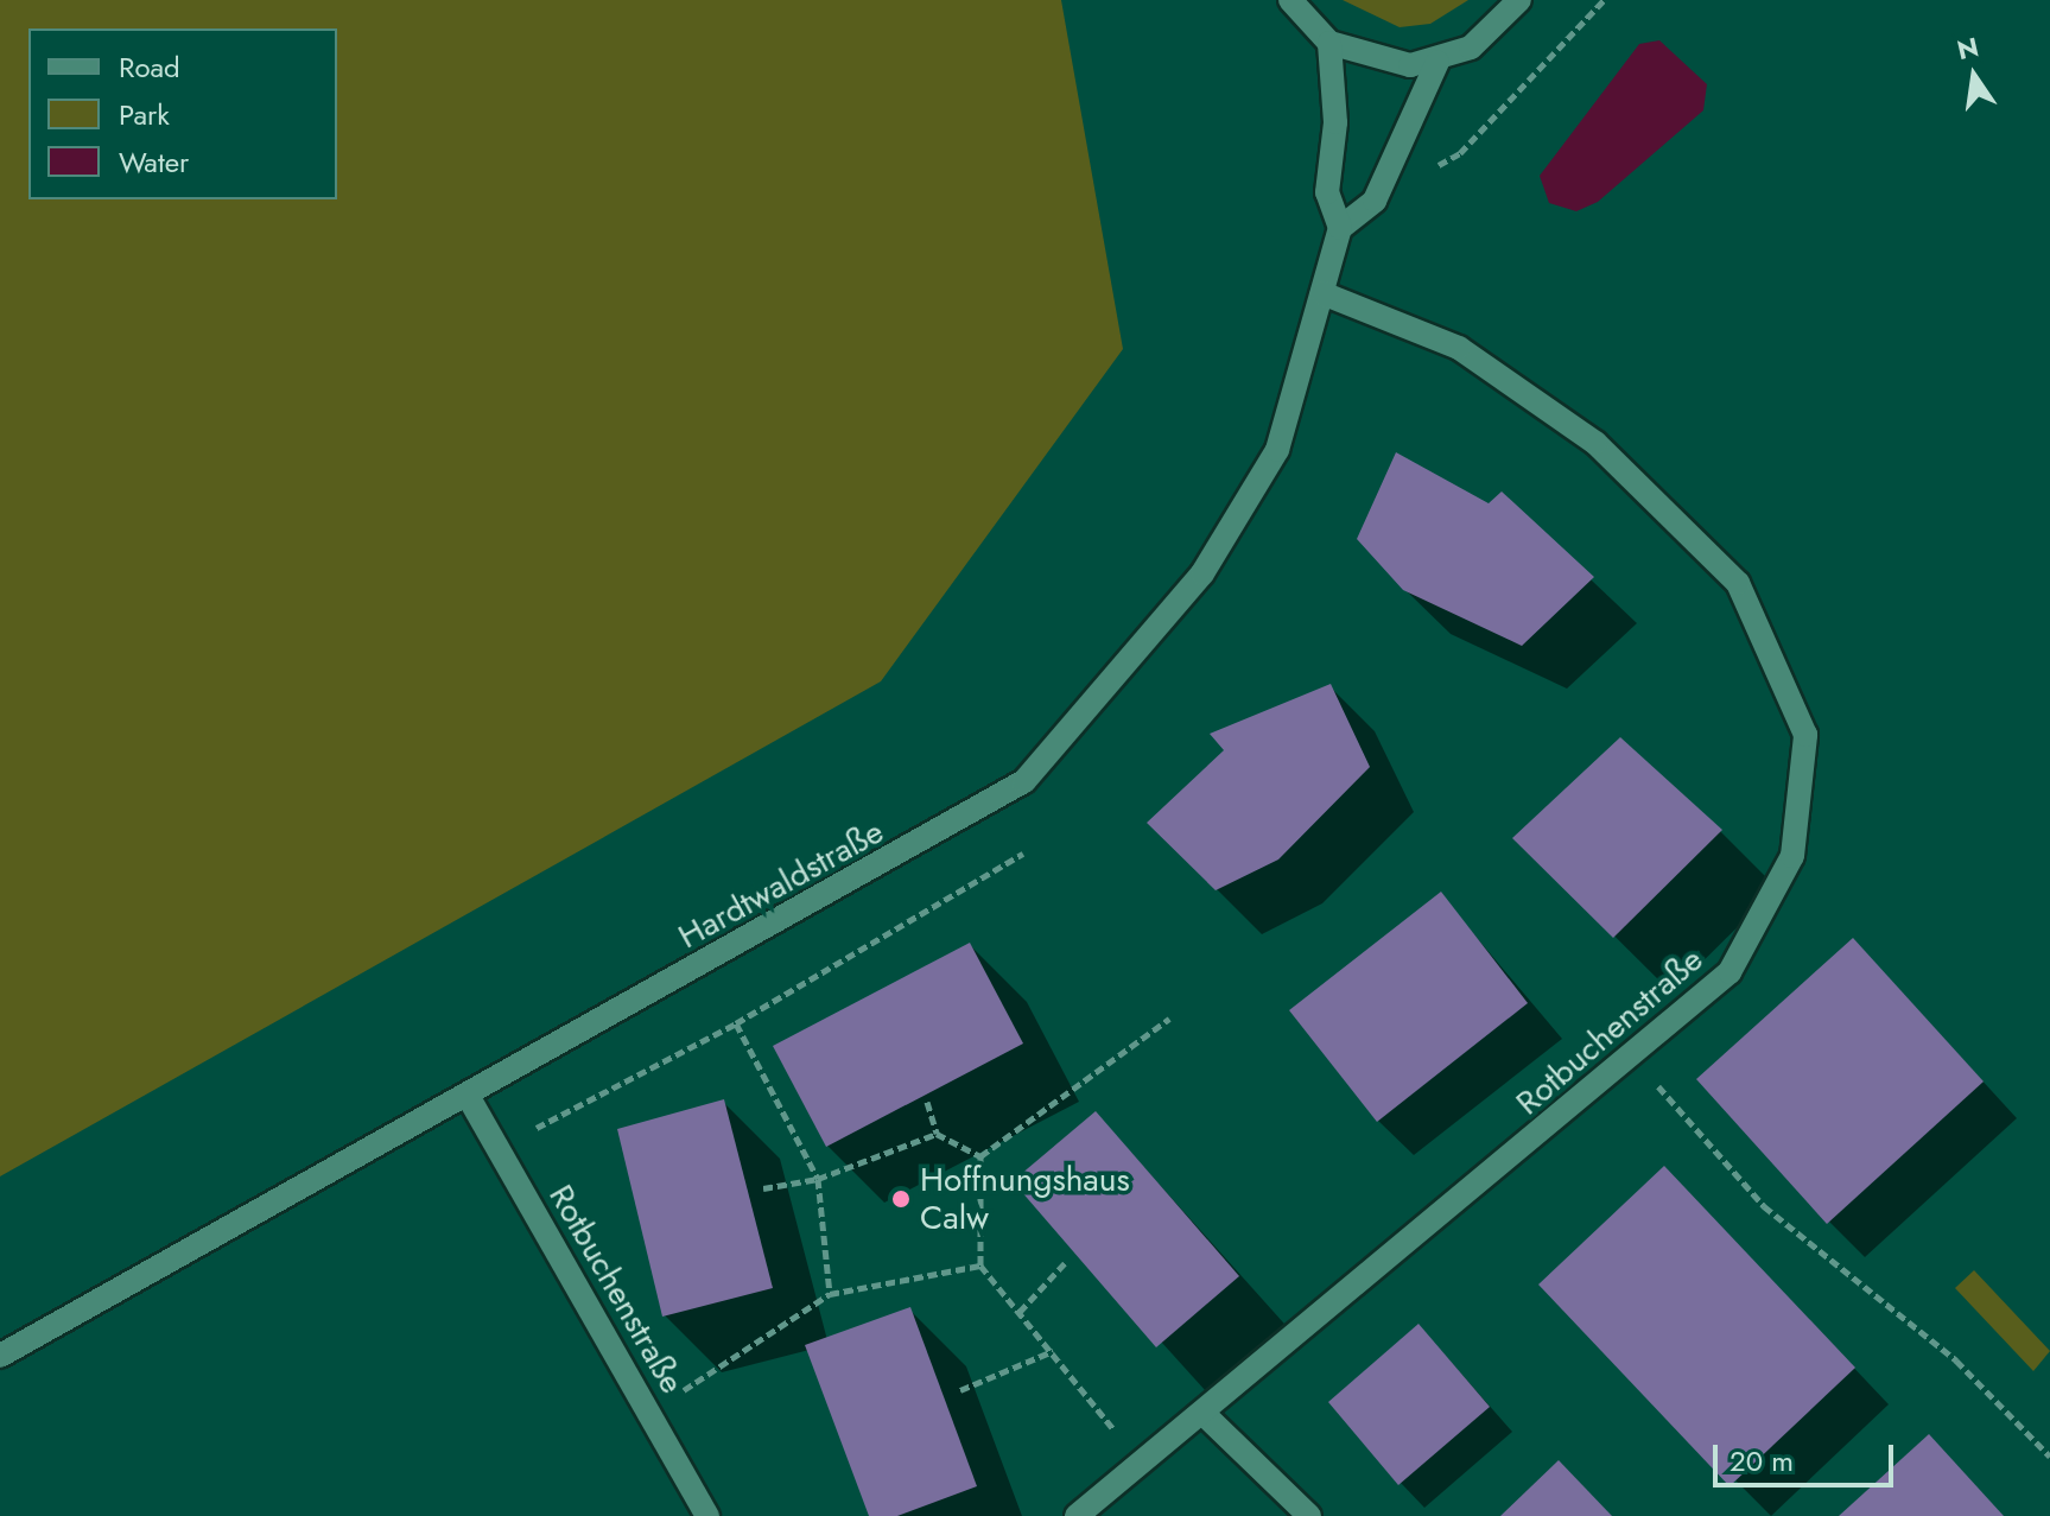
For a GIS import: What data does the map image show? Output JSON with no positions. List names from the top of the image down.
{
  "streets": {
    "street": ["Hardtwaldstraße", "Rotbuchenstraße"]
  },
  "crossings": [
    ["Hardtwaldstraße", "Rotbuchenstraße"]
  ],
  "places": ["Hoffnungshaus Calw"],
  "legend": ["Road", "Park", "Water"],
  "scale_bar": "20 m",
  "north": "top"
}
